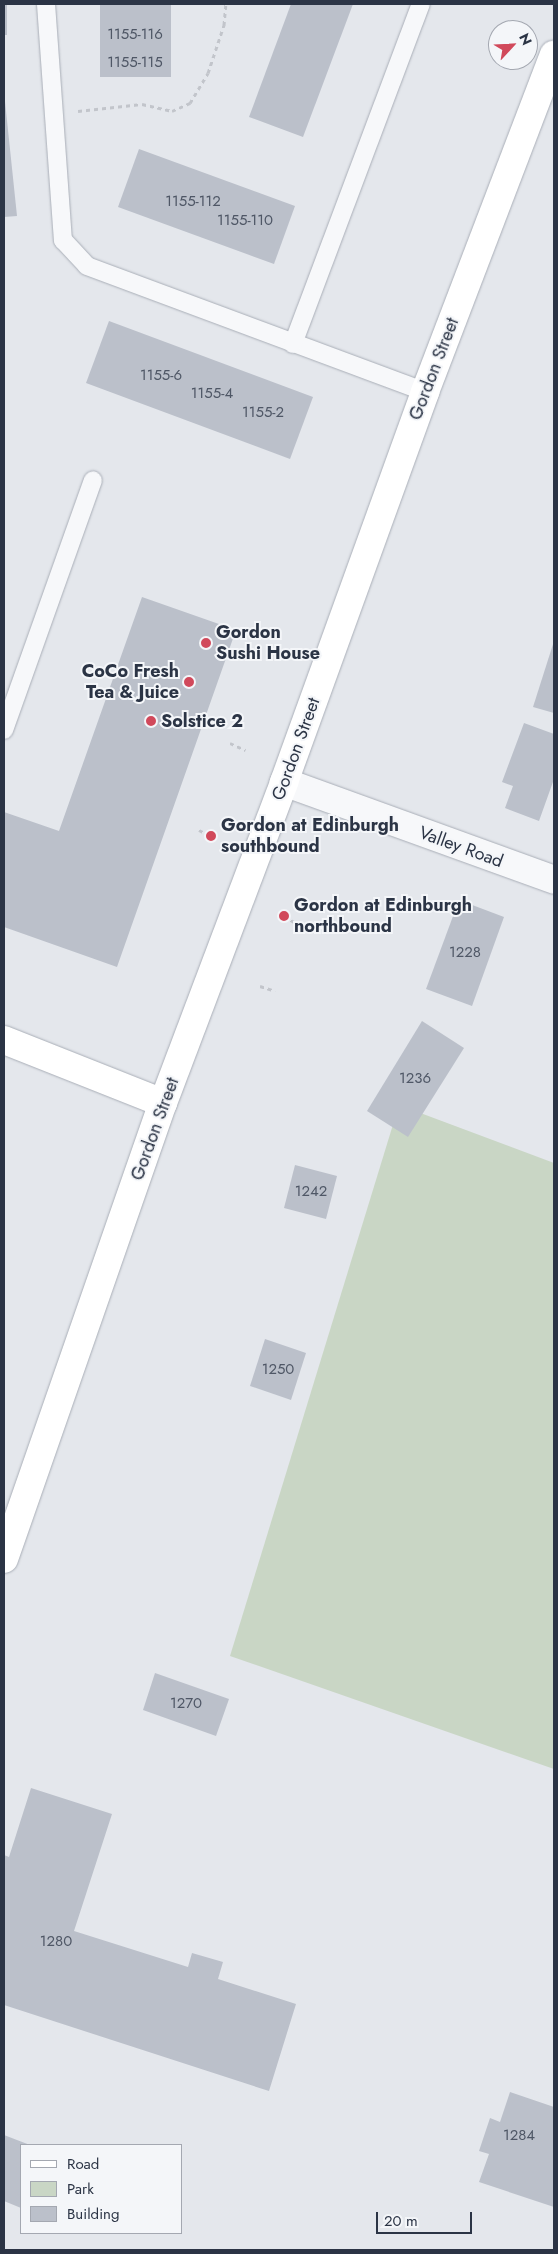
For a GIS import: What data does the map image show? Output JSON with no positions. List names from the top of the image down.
{
  "streets": {
    "main road": ["Gordon Street"],
    "street": ["Valley Road"]
  },
  "crossings": [
    ["Gordon Street", "Valley Road"]
  ],
  "places": [
    "Gordon Sushi House",
    "CoCo Fresh Tea & Juice",
    "Solstice 2",
    "Gordon at Edinburgh southbound",
    "Gordon at Edinburgh northbound"
  ],
  "house_numbers": [
    "1155-116",
    "1155-115",
    "1155-112",
    "1155-110",
    "1155-6",
    "1155-4",
    "1155-2",
    "1228",
    "1236",
    "1242",
    "1250",
    "1270",
    "1280",
    "1284"
  ],
  "legend": ["Road", "Park", "Building"],
  "scale_bar": "20 m",
  "north": "top right"
}
